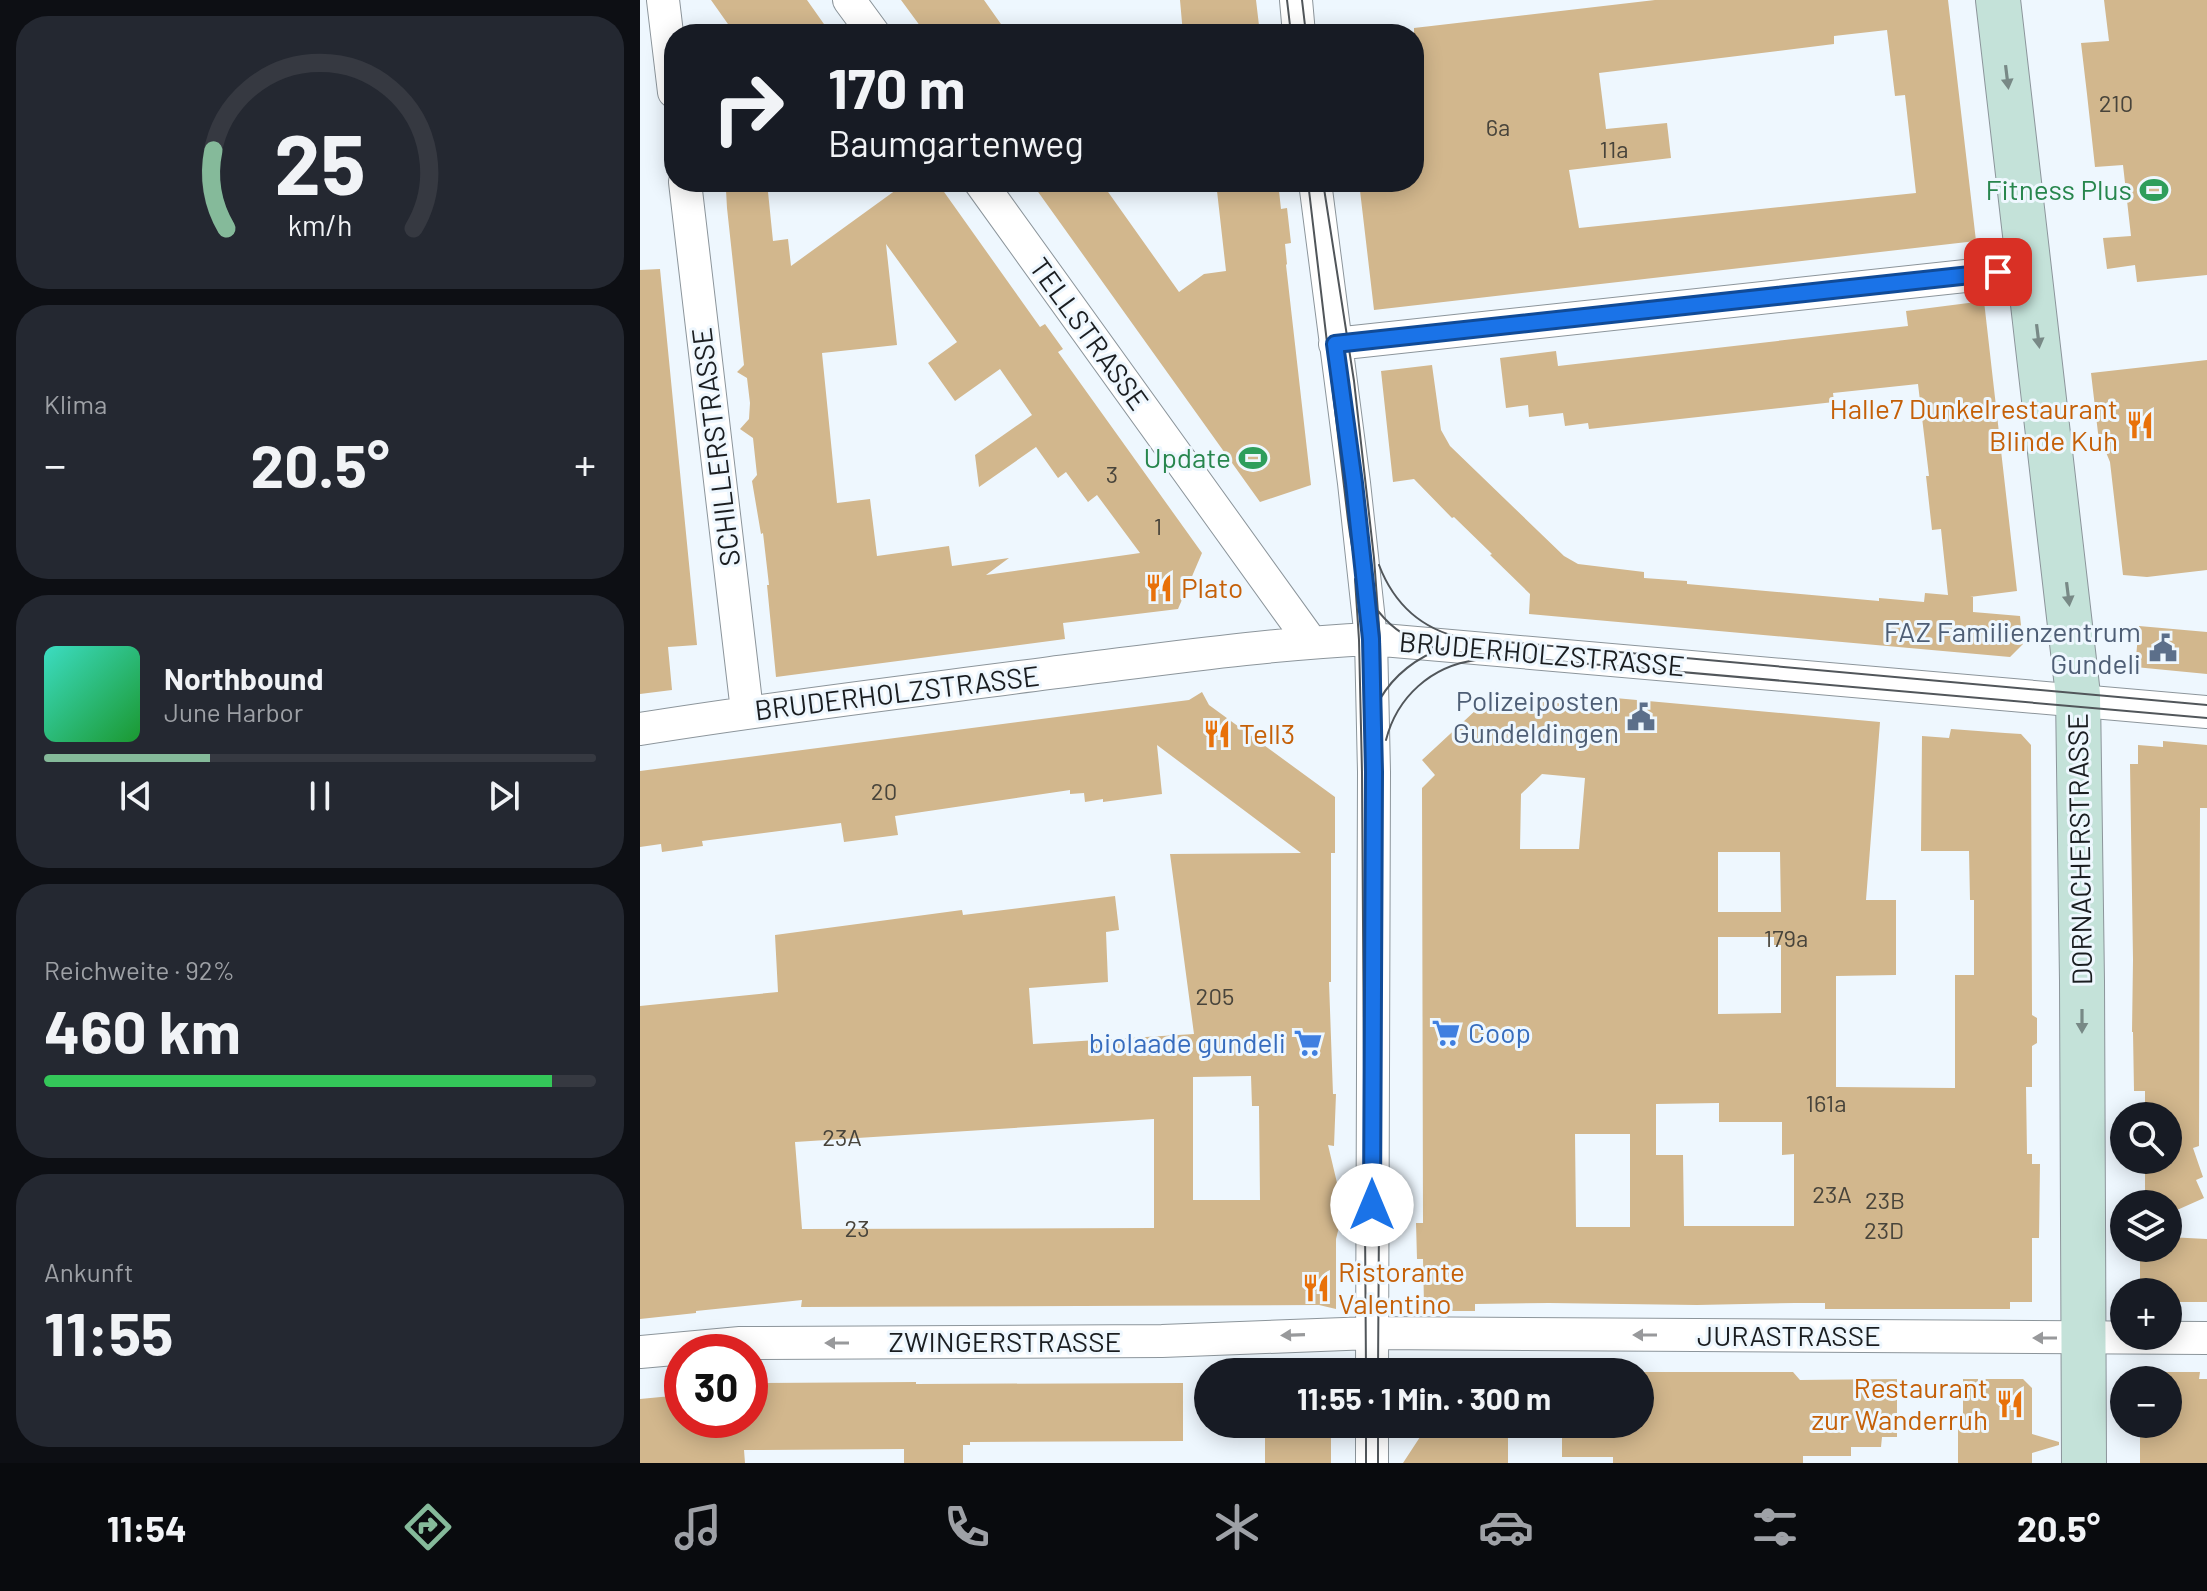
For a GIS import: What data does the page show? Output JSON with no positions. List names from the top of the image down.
{
  "streets": {
    "main road": ["DORNACHERSTRASSE"],
    "street": [
      "TELLSTRASSE",
      "SCHILLERSTRASSE",
      "BRUDERHOLZSTRASSE",
      "JURASTRASSE",
      "ZWINGERSTRASSE"
    ]
  },
  "crossings": [
    ["TELLSTRASSE", "BRUDERHOLZSTRASSE"],
    ["SCHILLERSTRASSE", "BRUDERHOLZSTRASSE"],
    ["BRUDERHOLZSTRASSE", "DORNACHERSTRASSE"],
    ["DORNACHERSTRASSE", "JURASTRASSE"],
    ["JURASTRASSE", "ZWINGERSTRASSE"]
  ],
  "one_way": ["DORNACHERSTRASSE", "JURASTRASSE", "ZWINGERSTRASSE"],
  "places": {
    "sports": ["Fitness Plus", "Update"],
    "restaurant": [
      "Halle7 Dunkelrestaurant Blinde Kuh",
      "Plato",
      "Tell3",
      "Ristorante Valentino",
      "Restaurant zur Wanderruh"
    ],
    "public building": ["FAZ Familienzentrum Gundeli", "Polizeiposten Gundeldingen"],
    "supermarket": ["Coop", "biolaade gundeli"]
  },
  "house_numbers": [
    "210",
    "6a",
    "11a",
    "3",
    "1",
    "20",
    "179a",
    "205",
    "161a",
    "23A",
    "23A",
    "23B",
    "23",
    "23D"
  ],
  "page": {
    "turn": ["170 m", "Baumgartenweg"],
    "tile": [
      "Klima",
      ["Reichweite · 92%", "460 km"],
      ["Ankunft", "11:55"]
    ],
    "heat": ["−", "20.5°", "+"],
    "song": ["Northbound", "June Harbor"],
    "map_buttons": ["+", "−"],
    "limit": "30",
    "trip": "11:55 · 1 Min. · 300 m",
    "tabs": ["11:54", "20.5°"],
    "gauge": ["25", "km/h"]
  }
}
